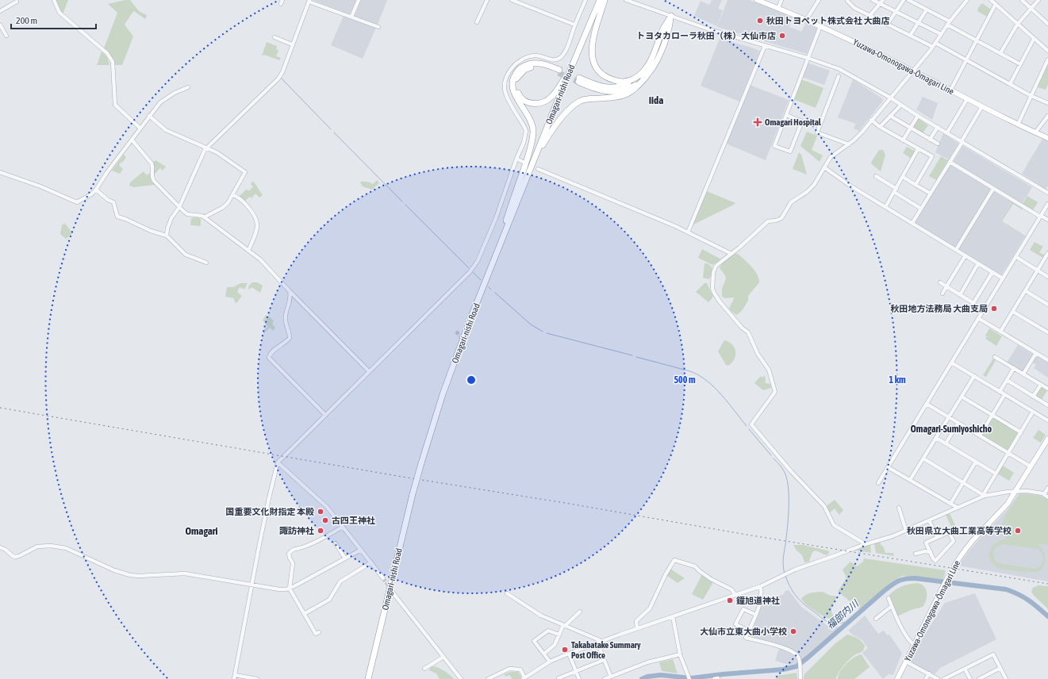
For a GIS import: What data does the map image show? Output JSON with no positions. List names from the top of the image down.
{
  "streets": {
    "highway": ["Omagari-nishi Road"],
    "main road": ["Yuzawa-Omonogawa-Ōmagari Line"]
  },
  "districts": ["Iida", "Omagari-Sumiyoshicho", "Omagari"],
  "water": ["福部内川"],
  "places": {
    "other": [
      "秋田トヨペット株式会社 大曲店",
      "トヨタカローラ秋田（株）大仙市店",
      "秋田地方法務局 大曲支局",
      "国重要文化財指定 本殿",
      "古四王神社",
      "諏訪神社",
      "秋田県立大曲工業高等学校",
      "鐘旭道神社",
      "大仙市立東大曲小学校",
      "Takabatake Summary Post Office"
    ],
    "health": ["Omagari Hospital"]
  },
  "scale_bar": "200 m",
  "rings": ["500 m", "1 km"]
}
